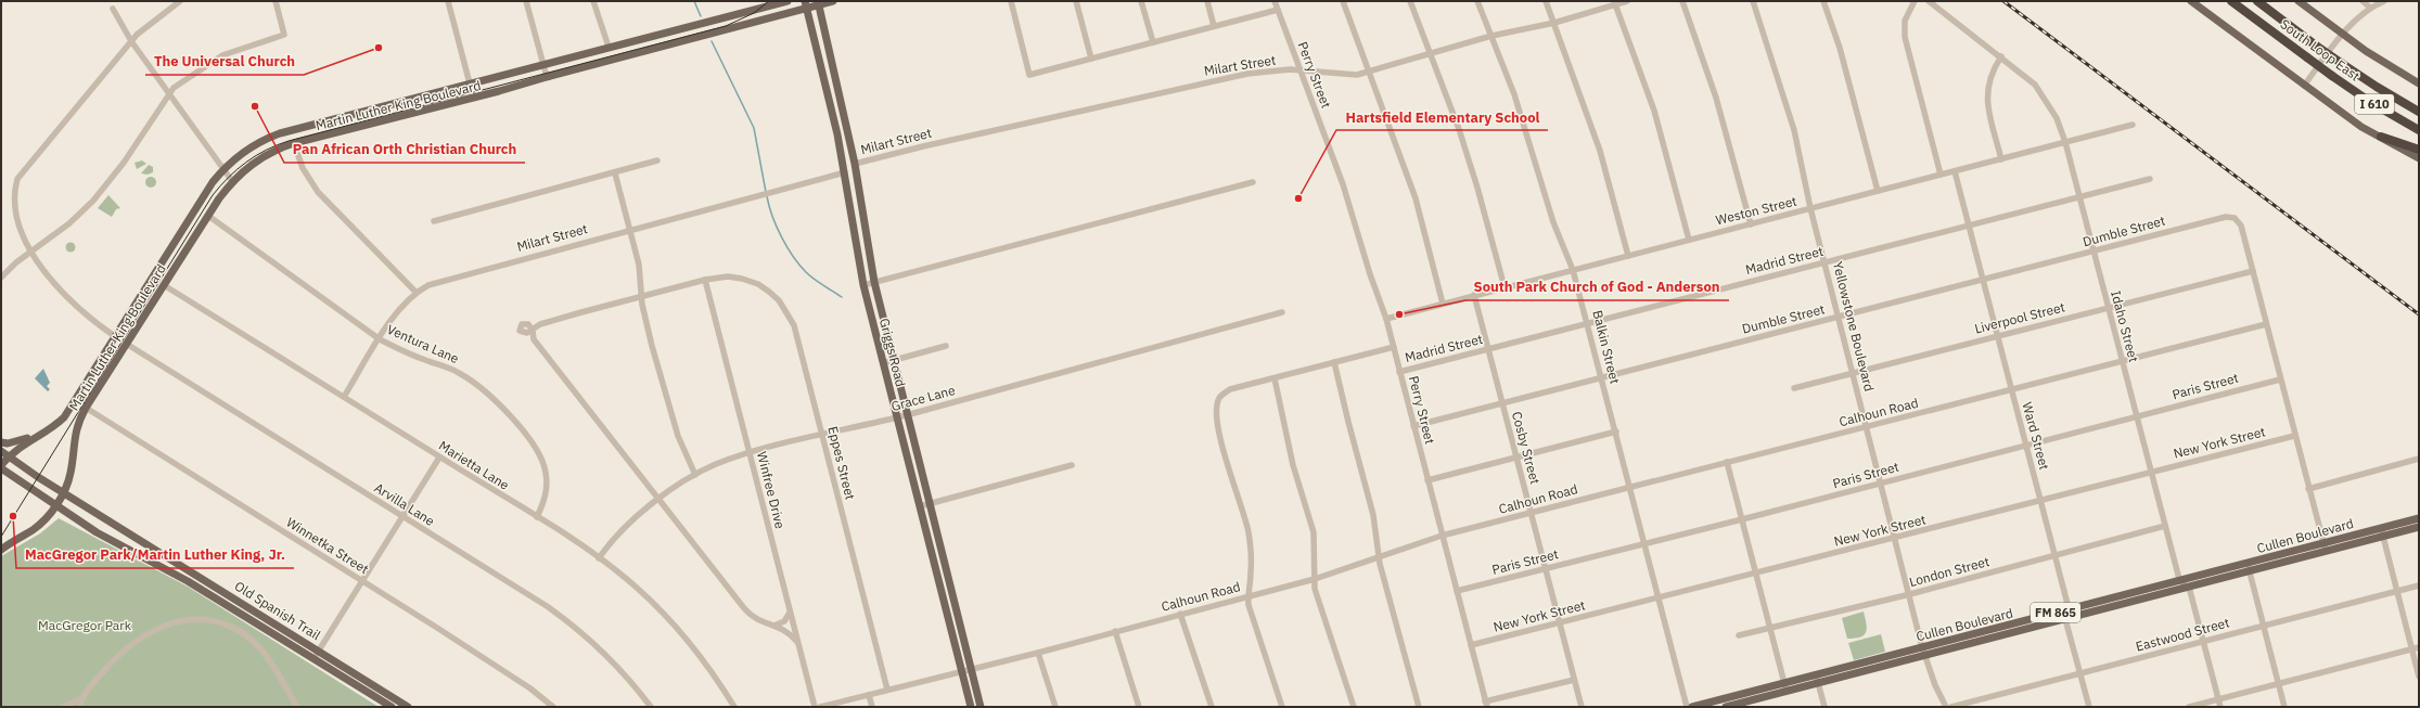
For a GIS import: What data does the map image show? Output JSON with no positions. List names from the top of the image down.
{
  "streets": {
    "highway": ["South Loop East", "I 610"],
    "main road": [
      "Martin Luther King Boulevard",
      "Griggs Road",
      "Cullen Boulevard",
      "Old Spanish Trail",
      "FM 865"
    ],
    "street": [
      "Milart Street",
      "Perry Street",
      "Weston Street",
      "Dumble Street",
      "Madrid Street",
      "Liverpool Street",
      "Yellowstone Boulevard",
      "Idaho Street",
      "Ventura Lane",
      "Balkin Street",
      "Paris Street",
      "Grace Lane",
      "Calhoun Road",
      "Ward Street",
      "New York Street",
      "Cosby Street",
      "Eppes Street",
      "Marietta Lane",
      "Winfree Drive",
      "Arvilla Lane",
      "Winnetka Street",
      "London Street",
      "Eastwood Street"
    ]
  },
  "crossings": [
    ["Milart Street", "Perry Street"],
    ["Milart Street", "Ventura Lane"],
    ["Milart Street", "Balkin Street"],
    ["Milart Street", "Griggs Road"],
    ["Milart Street", "Marietta Lane"],
    ["Perry Street", "Weston Street"],
    ["Perry Street", "Dumble Street"],
    ["Perry Street", "Madrid Street"],
    ["Perry Street", "Paris Street"],
    ["Perry Street", "Calhoun Road"],
    ["Perry Street", "New York Street"],
    ["Martin Luther King Boulevard", "Ventura Lane"],
    ["Martin Luther King Boulevard", "Griggs Road"],
    ["Martin Luther King Boulevard", "Marietta Lane"],
    ["Martin Luther King Boulevard", "Arvilla Lane"],
    ["Martin Luther King Boulevard", "Winnetka Street"],
    ["Martin Luther King Boulevard", "Old Spanish Trail"],
    ["Weston Street", "Yellowstone Boulevard"],
    ["Weston Street", "Idaho Street"],
    ["Weston Street", "Balkin Street"],
    ["Weston Street", "Ward Street"],
    ["Weston Street", "Cosby Street"],
    ["Dumble Street", "Liverpool Street"],
    ["Dumble Street", "Yellowstone Boulevard"],
    ["Dumble Street", "Idaho Street"],
    ["Dumble Street", "Balkin Street"],
    ["Dumble Street", "Ward Street"],
    ["Dumble Street", "Cosby Street"],
    ["Madrid Street", "Yellowstone Boulevard"],
    ["Madrid Street", "Idaho Street"],
    ["Madrid Street", "Balkin Street"],
    ["Madrid Street", "Ward Street"],
    ["Madrid Street", "Cosby Street"],
    ["Liverpool Street", "Yellowstone Boulevard"],
    ["Liverpool Street", "Idaho Street"],
    ["Liverpool Street", "Ward Street"],
    ["Yellowstone Boulevard", "Paris Street"],
    ["Yellowstone Boulevard", "Calhoun Road"],
    ["Yellowstone Boulevard", "New York Street"],
    ["Yellowstone Boulevard", "Cullen Boulevard"],
    ["Yellowstone Boulevard", "London Street"],
    ["Idaho Street", "Paris Street"],
    ["Idaho Street", "Calhoun Road"],
    ["Idaho Street", "New York Street"],
    ["Idaho Street", "Cullen Boulevard"],
    ["Idaho Street", "London Street"],
    ["Ventura Lane", "Marietta Lane"],
    ["Balkin Street", "Paris Street"],
    ["Balkin Street", "Calhoun Road"],
    ["Balkin Street", "New York Street"],
    ["Griggs Road", "Grace Lane"],
    ["Griggs Road", "Calhoun Road"],
    ["Paris Street", "Ward Street"],
    ["Paris Street", "Cosby Street"],
    ["Grace Lane", "Eppes Street"],
    ["Grace Lane", "Marietta Lane"],
    ["Grace Lane", "Winfree Drive"],
    ["Calhoun Road", "Ward Street"],
    ["Calhoun Road", "Cosby Street"],
    ["Calhoun Road", "Eppes Street"],
    ["Ward Street", "New York Street"],
    ["Ward Street", "Cullen Boulevard"],
    ["Ward Street", "London Street"],
    ["Ward Street", "Eastwood Street"],
    ["New York Street", "Cosby Street"],
    ["Eppes Street", "Winfree Drive"]
  ],
  "parks": ["MacGregor Park"],
  "places": [
    "The Universal Church",
    "Pan African Orth Christian Church",
    "Hartsfield Elementary School",
    "South Park Church of God - Anderson",
    "MacGregor Park/Martin Luther King, Jr."
  ]
}
